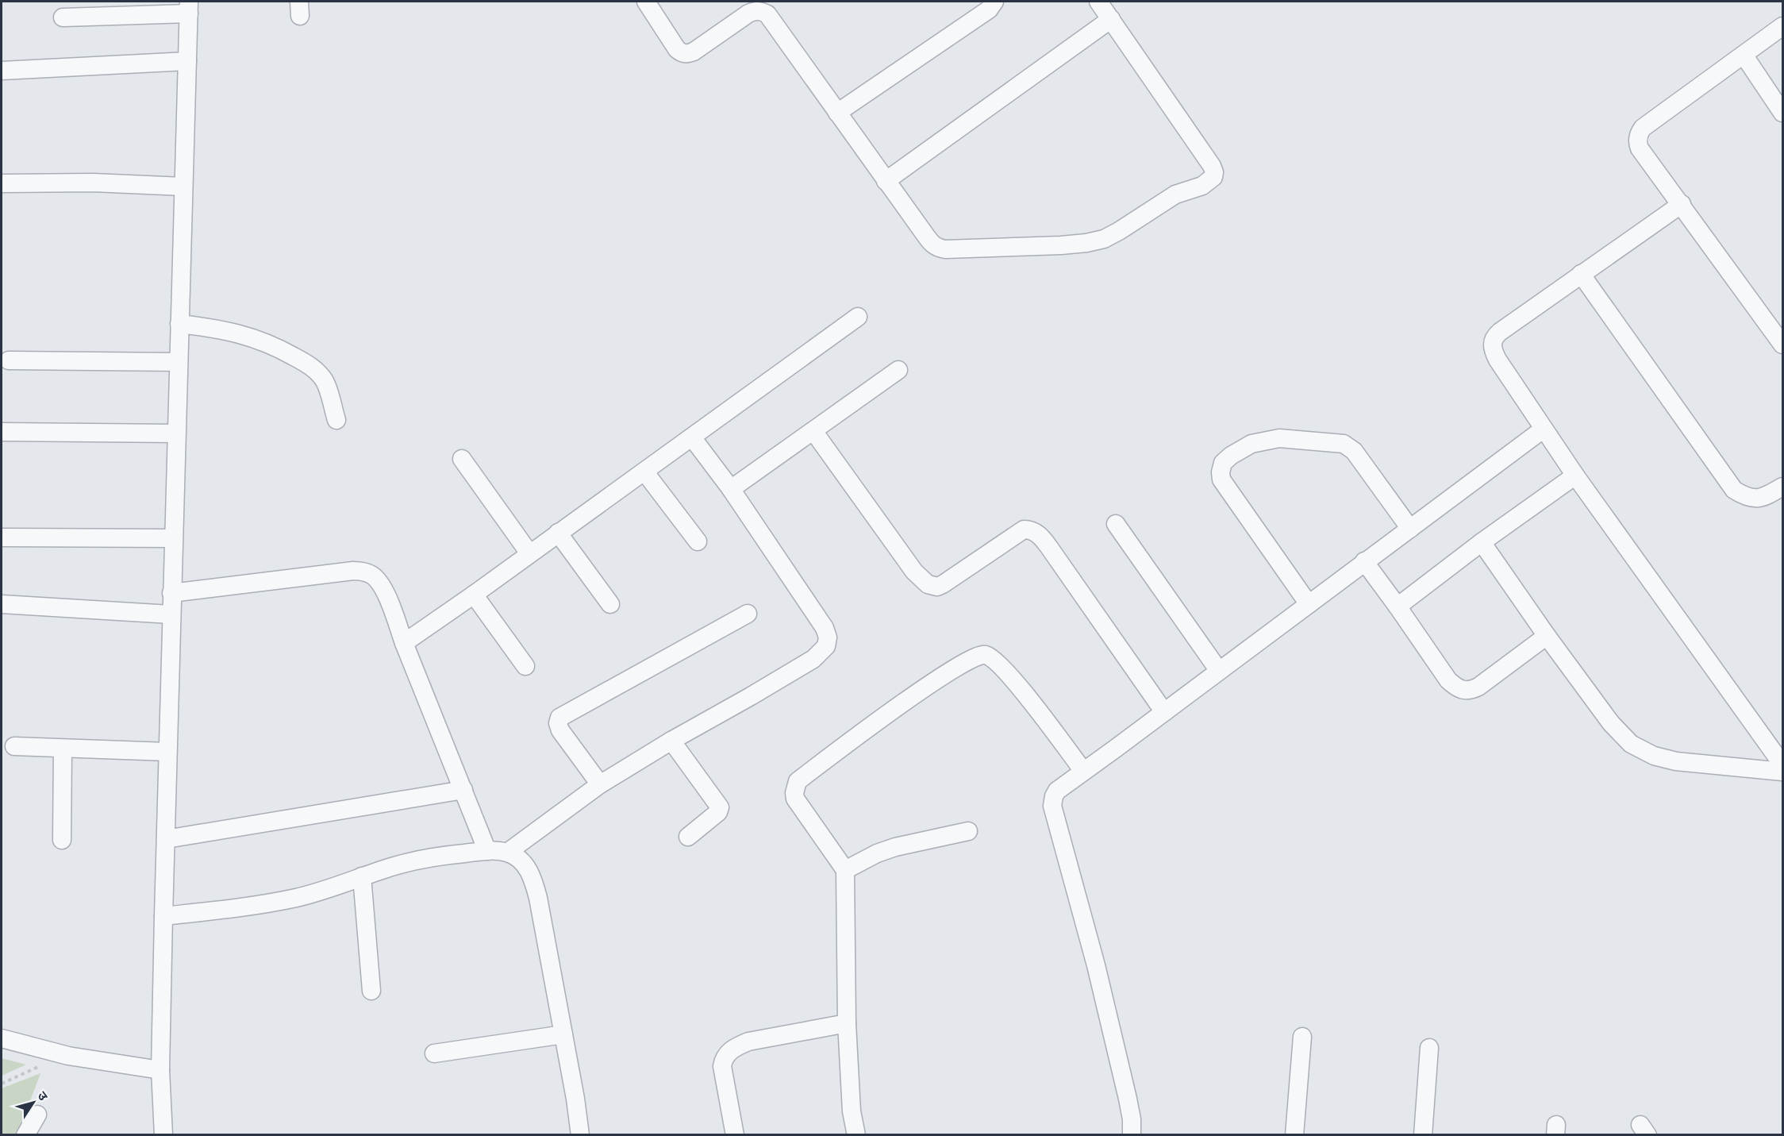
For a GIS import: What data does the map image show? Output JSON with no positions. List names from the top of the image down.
{
  "north": "top right"
}
